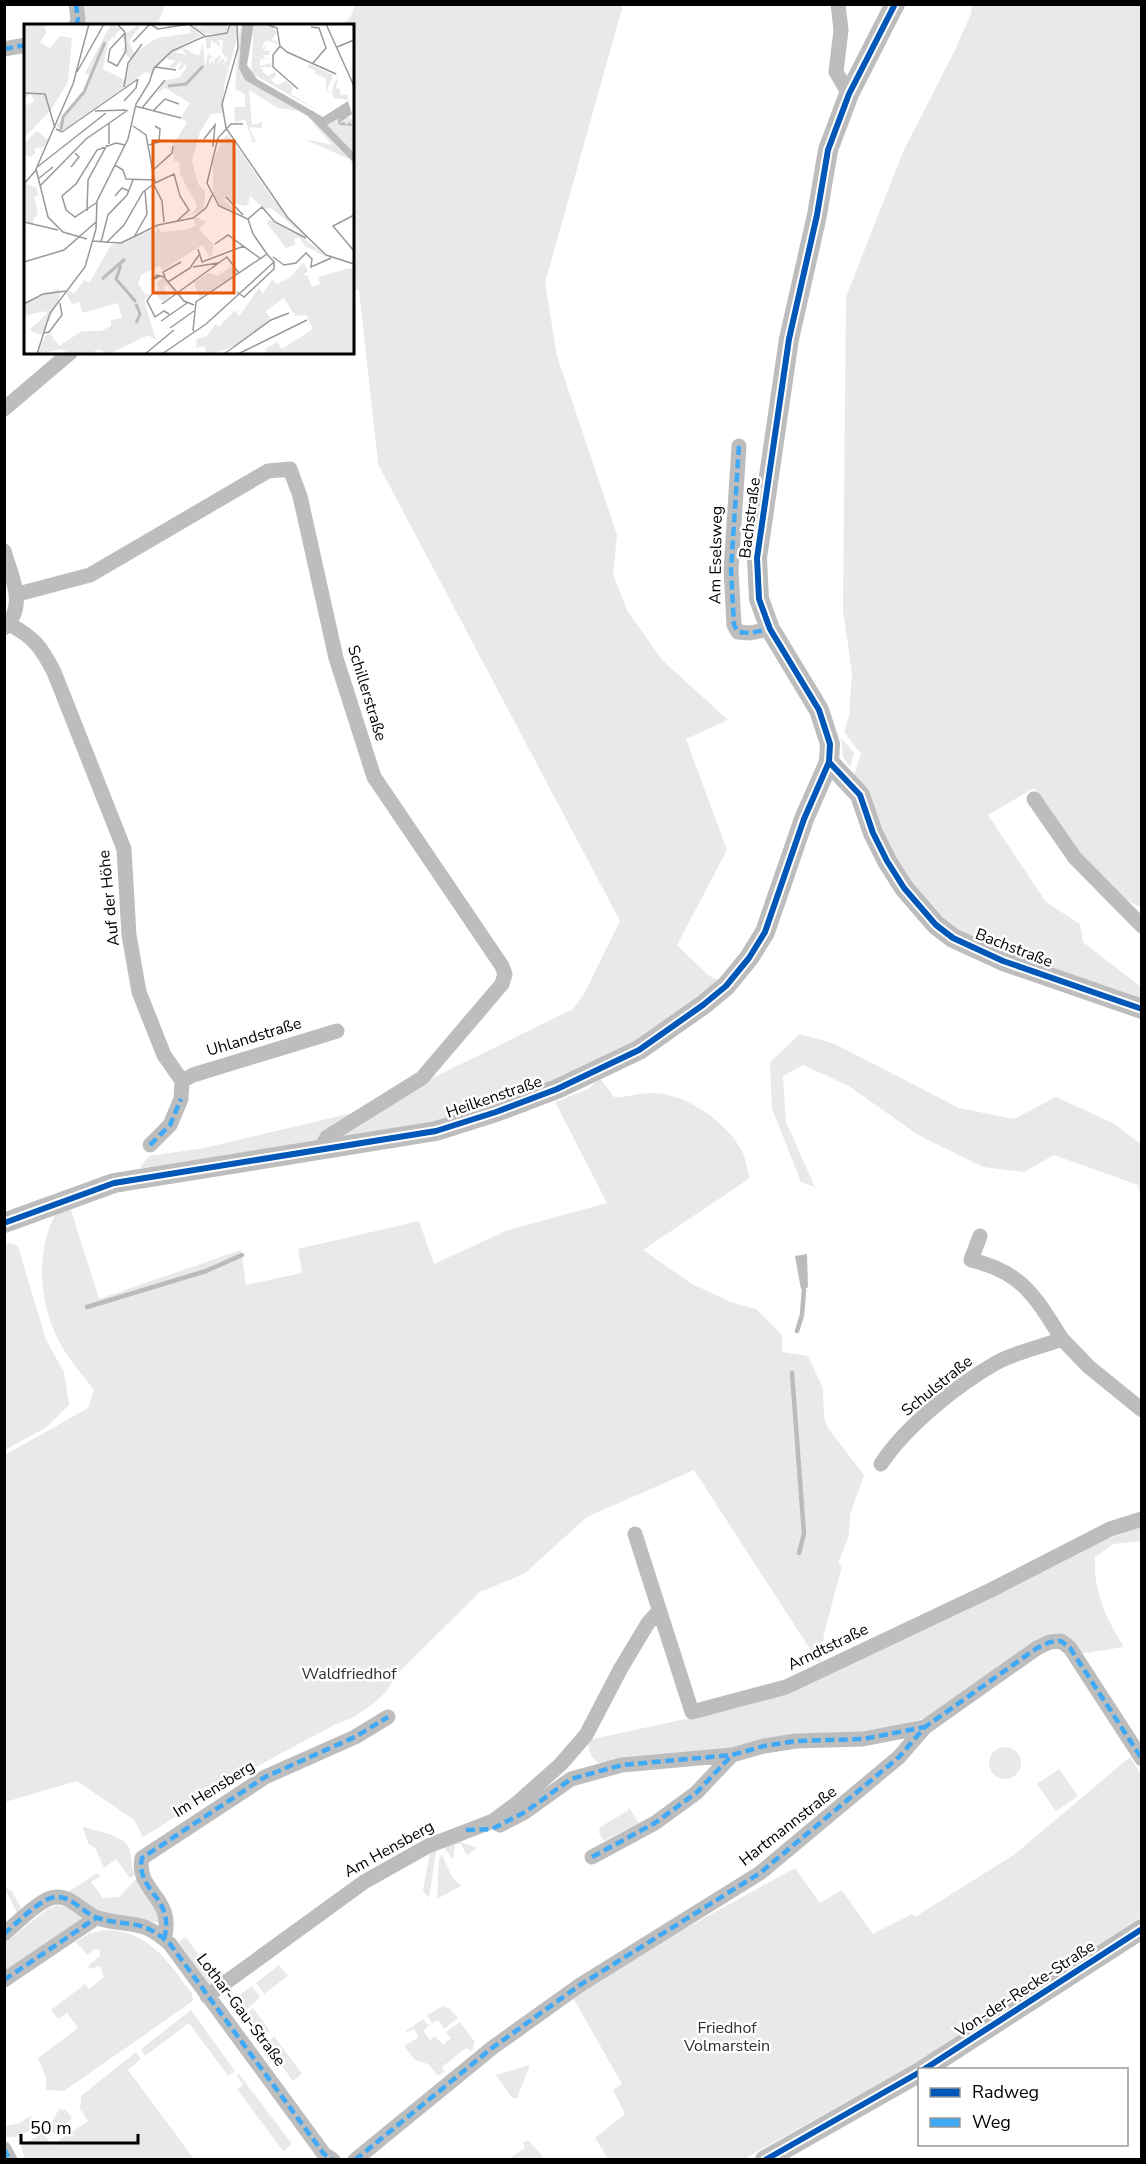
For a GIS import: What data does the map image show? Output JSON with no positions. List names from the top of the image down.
{
  "streets": {
    "street": [
      "Bachstraße",
      "Am Eselsweg",
      "Schillerstraße",
      "Auf der Höhe",
      "Uhlandstraße",
      "Heilkenstraße",
      "Schulstraße",
      "Arndtstraße",
      "Im Hensberg",
      "Hartmannstraße",
      "Am Hensberg",
      "Von-der-Recke-Straße",
      "Lothar-Gau-Straße"
    ]
  },
  "crossings": [
    ["Bachstraße", "Am Eselsweg"],
    ["Bachstraße", "Heilkenstraße"],
    ["Schillerstraße", "Heilkenstraße"],
    ["Auf der Höhe", "Uhlandstraße"],
    ["Arndtstraße", "Am Hensberg"],
    ["Im Hensberg", "Lothar-Gau-Straße"],
    ["Am Hensberg", "Lothar-Gau-Straße"]
  ],
  "parks": ["Waldfriedhof", "Friedhof Volmarstein"],
  "legend": ["Radweg", "Weg"],
  "scale_bar": "50 m"
}
